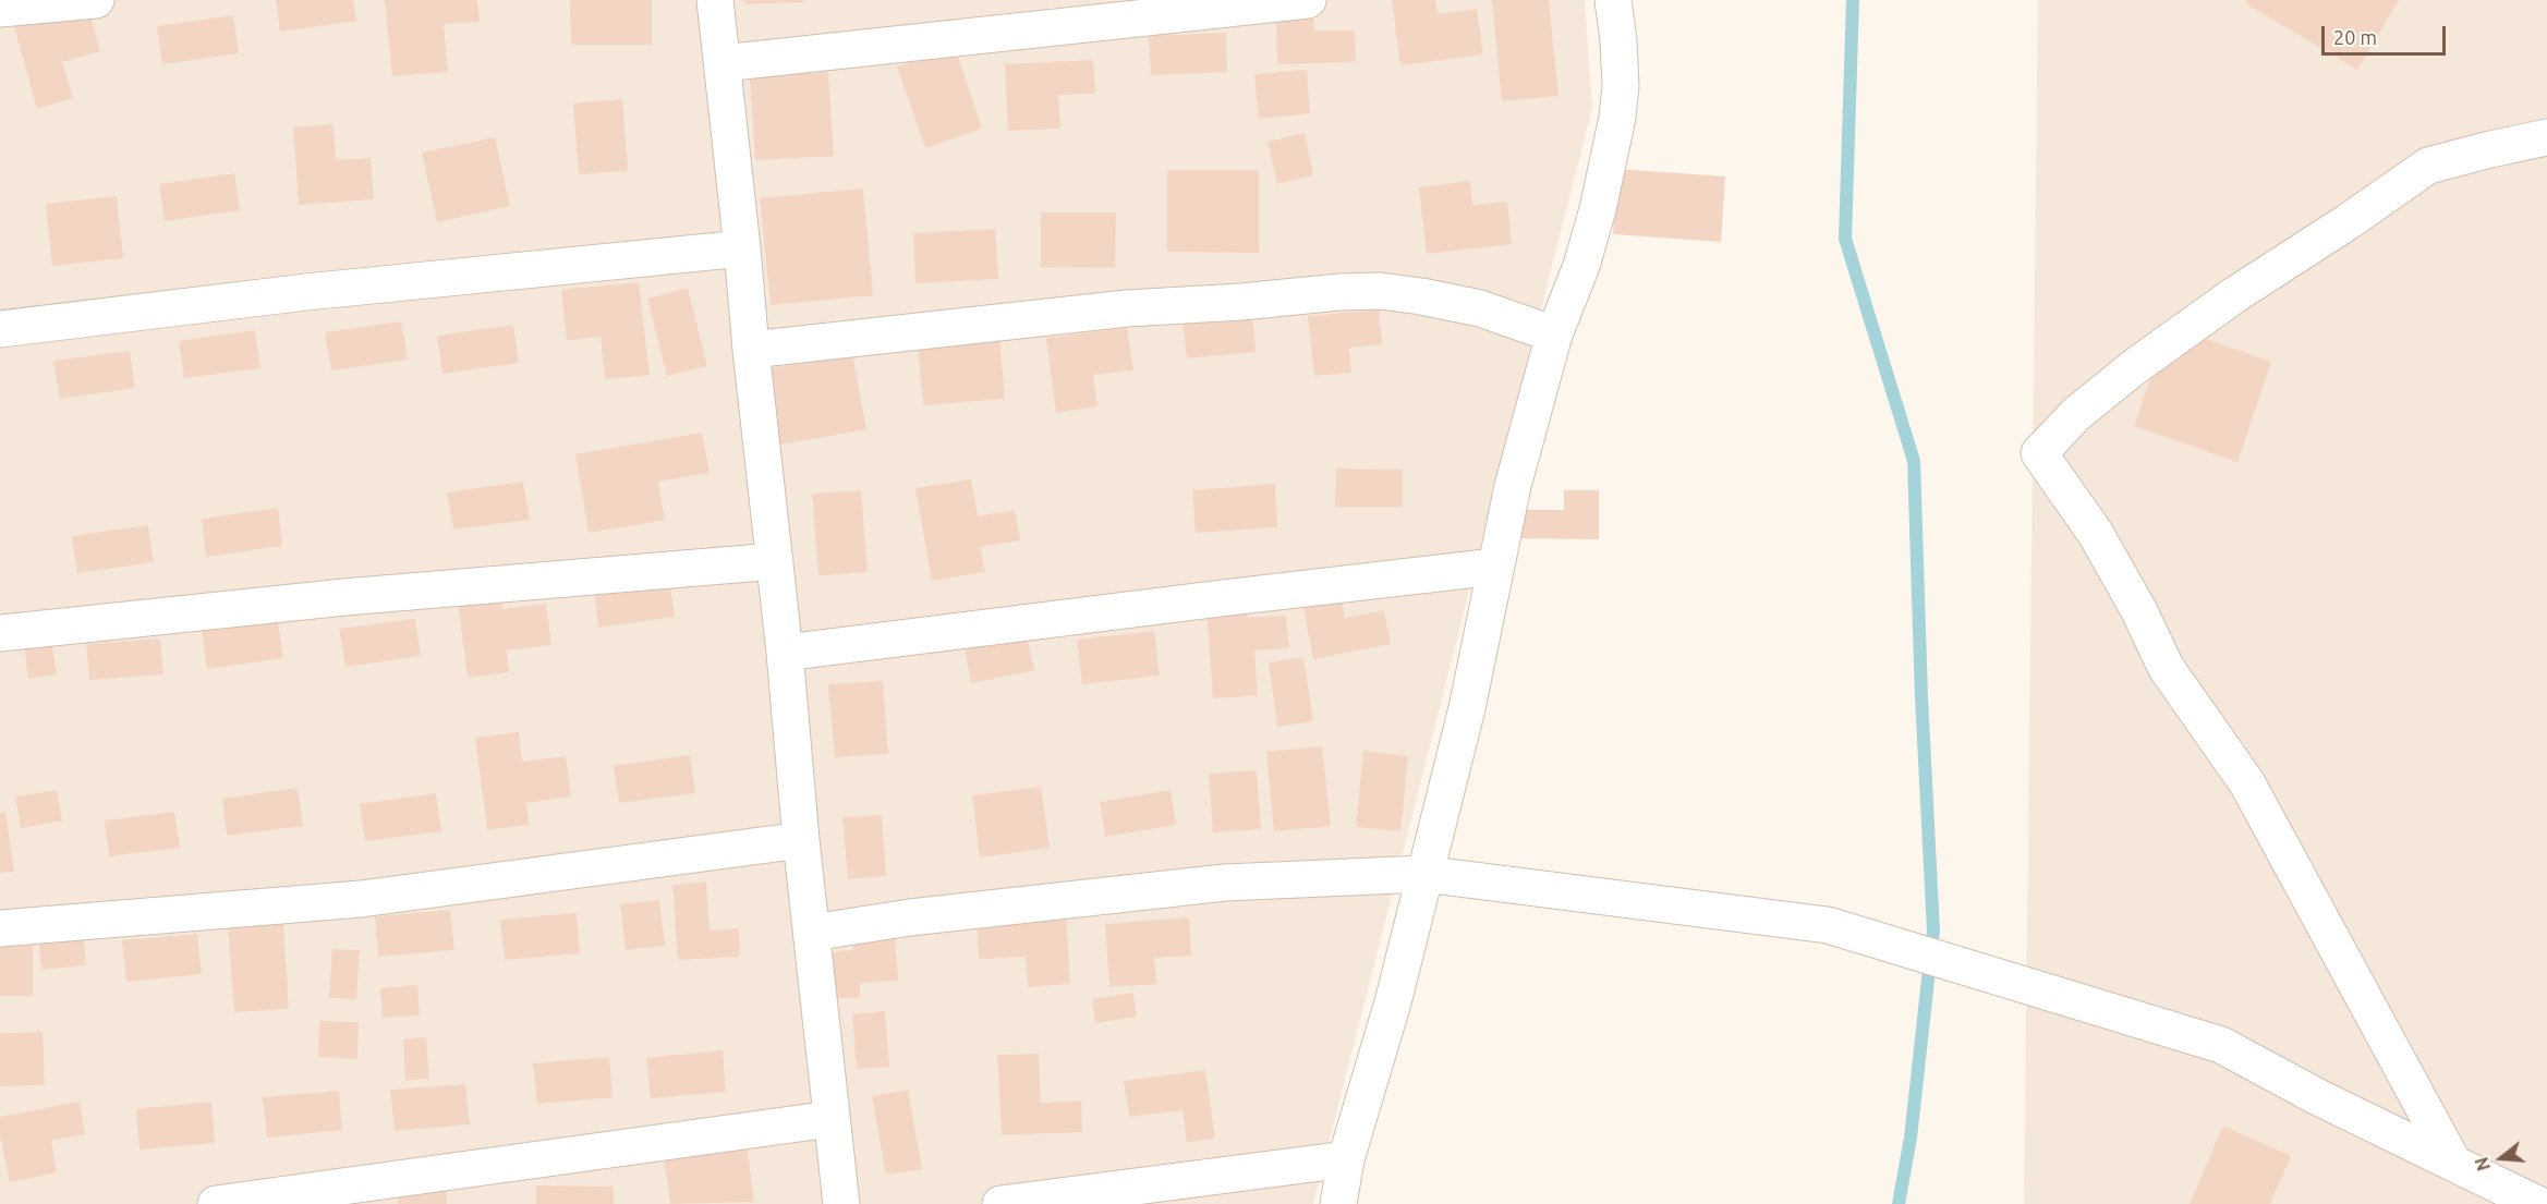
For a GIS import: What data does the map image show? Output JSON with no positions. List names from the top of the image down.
{
  "scale_bar": "20 m",
  "north": "left"
}
